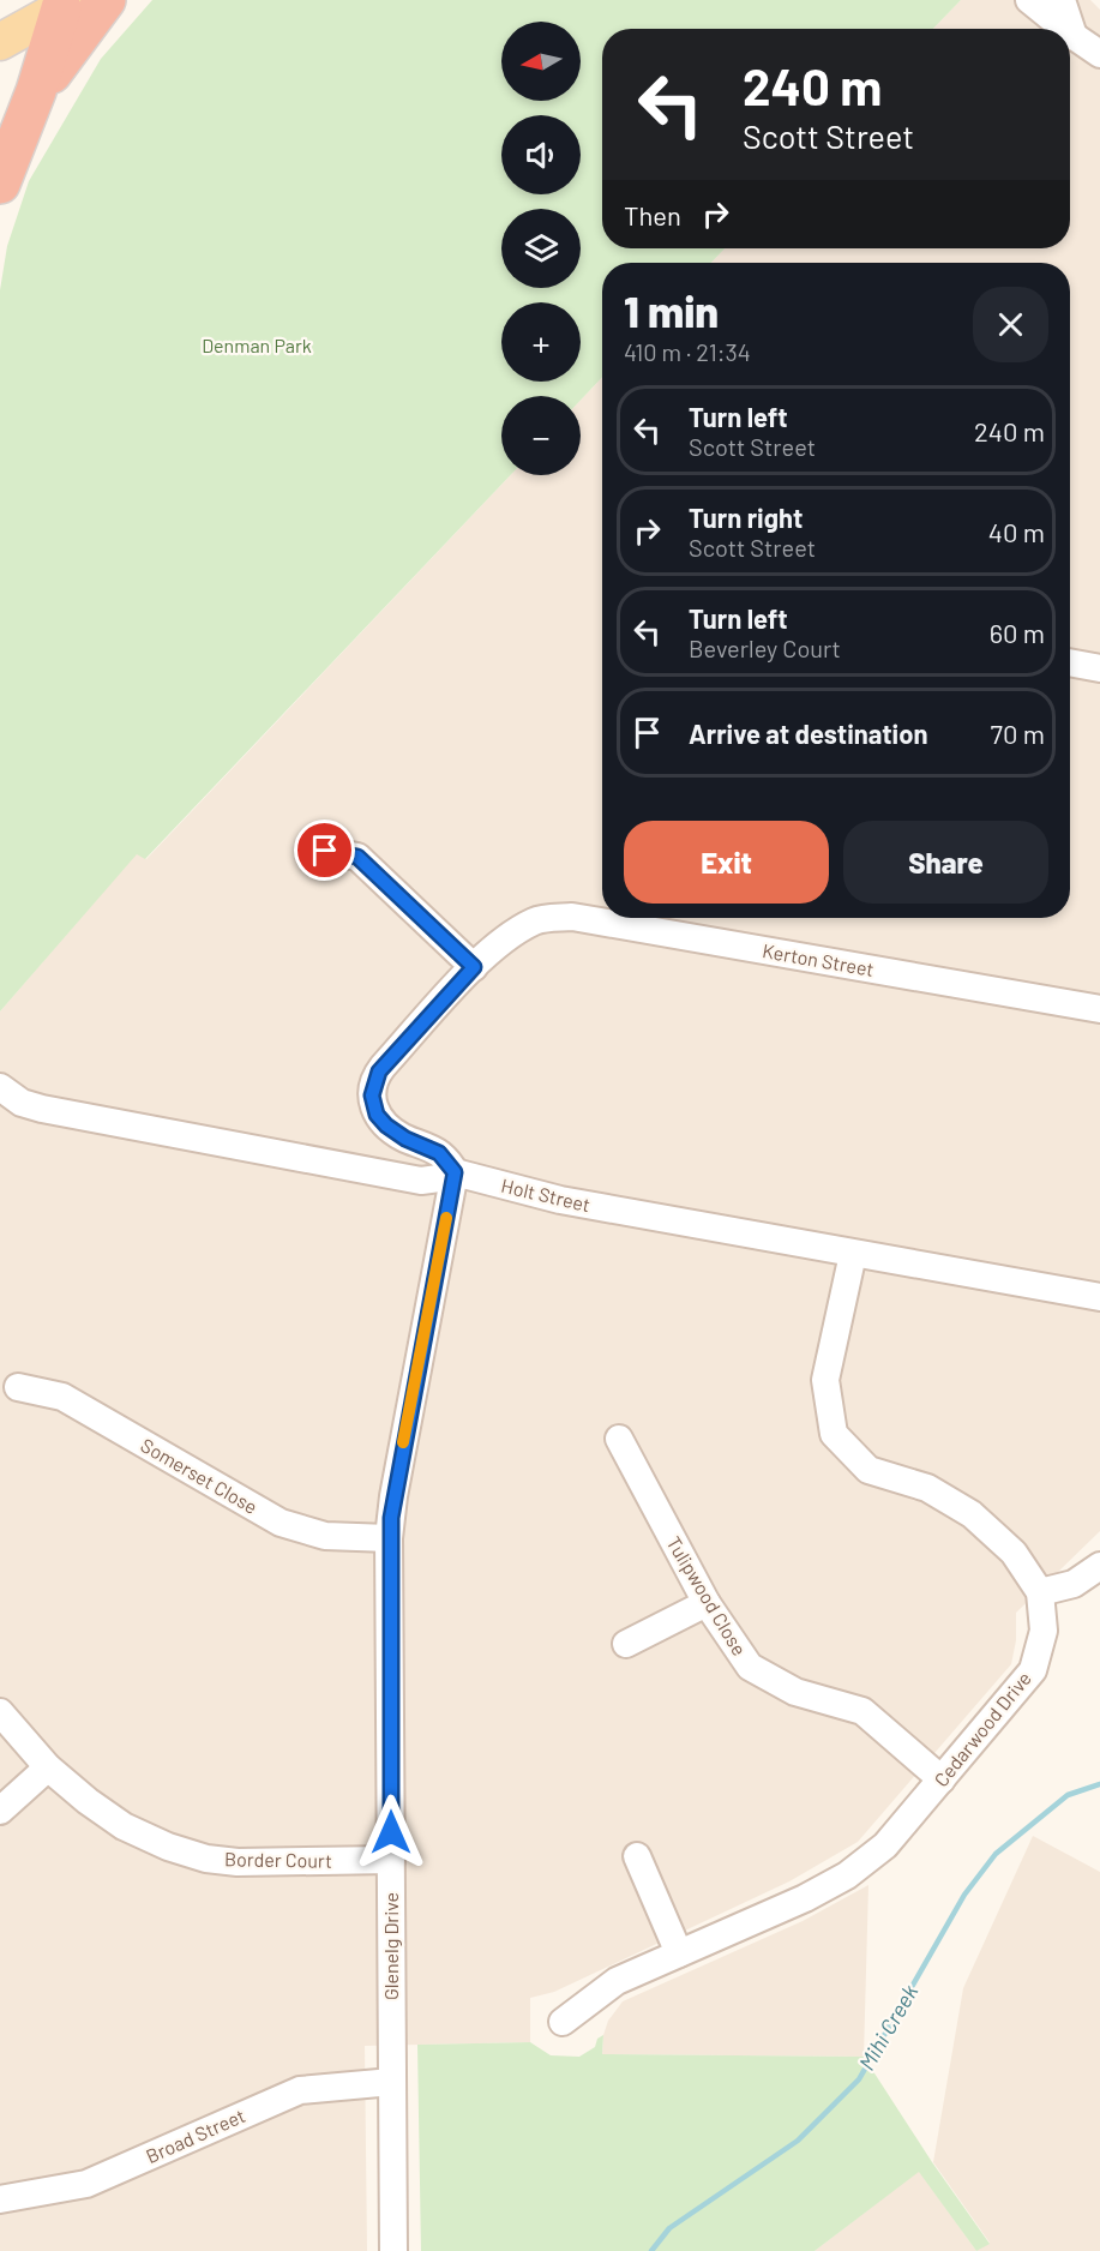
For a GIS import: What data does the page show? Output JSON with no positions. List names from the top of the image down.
{
  "streets": {
    "street": [
      "Kerton Street",
      "Holt Street",
      "Somerset Close",
      "Tulipwood Close",
      "Cedarwood Drive",
      "Border Court",
      "Glenelg Drive",
      "Broad Street"
    ]
  },
  "crossings": [
    ["Holt Street", "Cedarwood Drive"],
    ["Holt Street", "Glenelg Drive"],
    ["Somerset Close", "Glenelg Drive"],
    ["Tulipwood Close", "Cedarwood Drive"],
    ["Border Court", "Glenelg Drive"],
    ["Glenelg Drive", "Broad Street"]
  ],
  "water": ["Mihi Creek"],
  "parks": ["Denman Park"],
  "north": "left",
  "page": {
    "map_buttons": ["+", "−"],
    "turn": ["240 m", "Scott Street"],
    "then": "Then",
    "heading": ["1 min", "410 m · 21:34"],
    "list": [
      {
        "name": "Turn left",
        "note": "Scott Street",
        "value": "240 m"
      },
      {
        "name": "Turn right",
        "note": "Scott Street",
        "value": "40 m"
      },
      {
        "name": "Turn left",
        "note": "Beverley Court",
        "value": "60 m"
      },
      {
        "name": "Arrive at destination",
        "value": "70 m"
      }
    ],
    "buttons": ["Exit", "Share"]
  }
}
